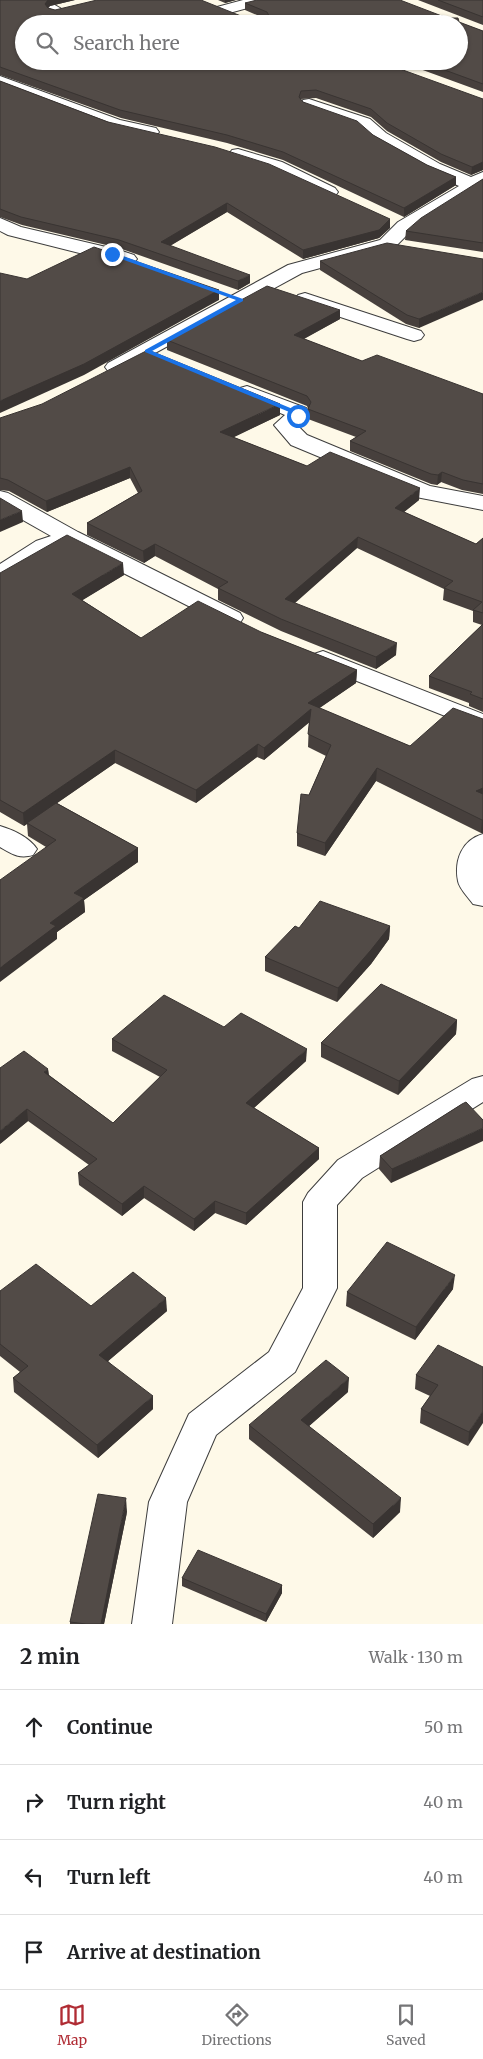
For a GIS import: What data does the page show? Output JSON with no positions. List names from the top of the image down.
{
  "page": {
    "search": "Search here",
    "heading": ["2 min", "Walk · 130 m"],
    "list": [
      ["Continue", "50 m"],
      ["Turn right", "40 m"],
      ["Turn left", "40 m"],
      "Arrive at destination"
    ],
    "nav": ["Map", "Directions", "Saved"]
  }
}
